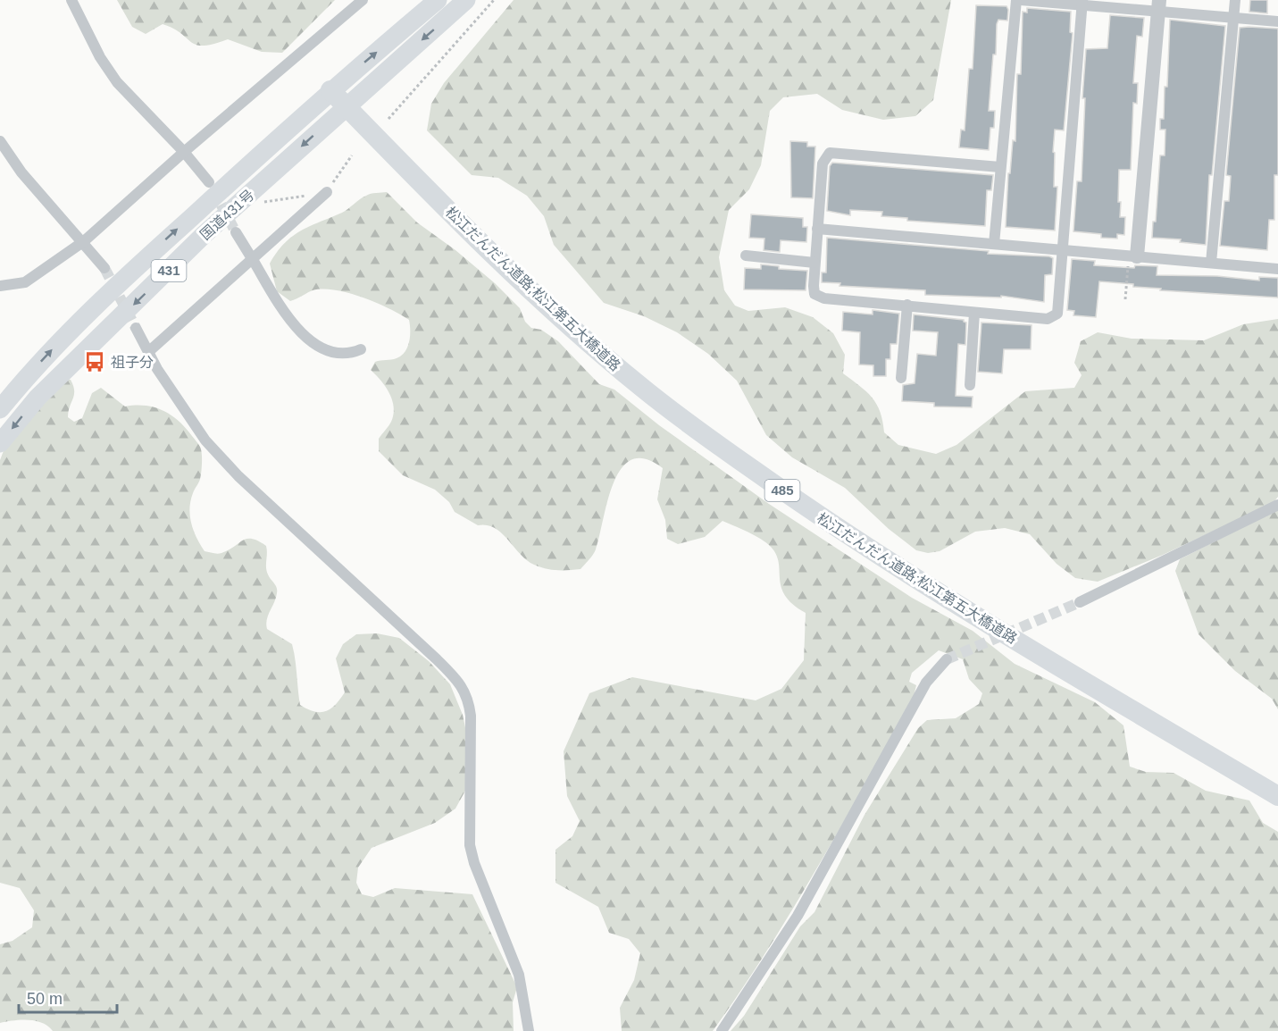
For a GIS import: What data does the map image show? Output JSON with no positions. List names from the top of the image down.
{
  "streets": {
    "highway": [
      "国道431号",
      "431",
      "松江だんだん道路;松江第五大橋道路",
      "485"
    ]
  },
  "crossings": [
    ["国道431号", "松江だんだん道路;松江第五大橋道路"],
    ["国道431号", "485"],
    ["松江だんだん道路;松江第五大橋道路", "485"]
  ],
  "places": {
    "bus stop": ["祖子分"]
  },
  "scale_bar": "50 m"
}
